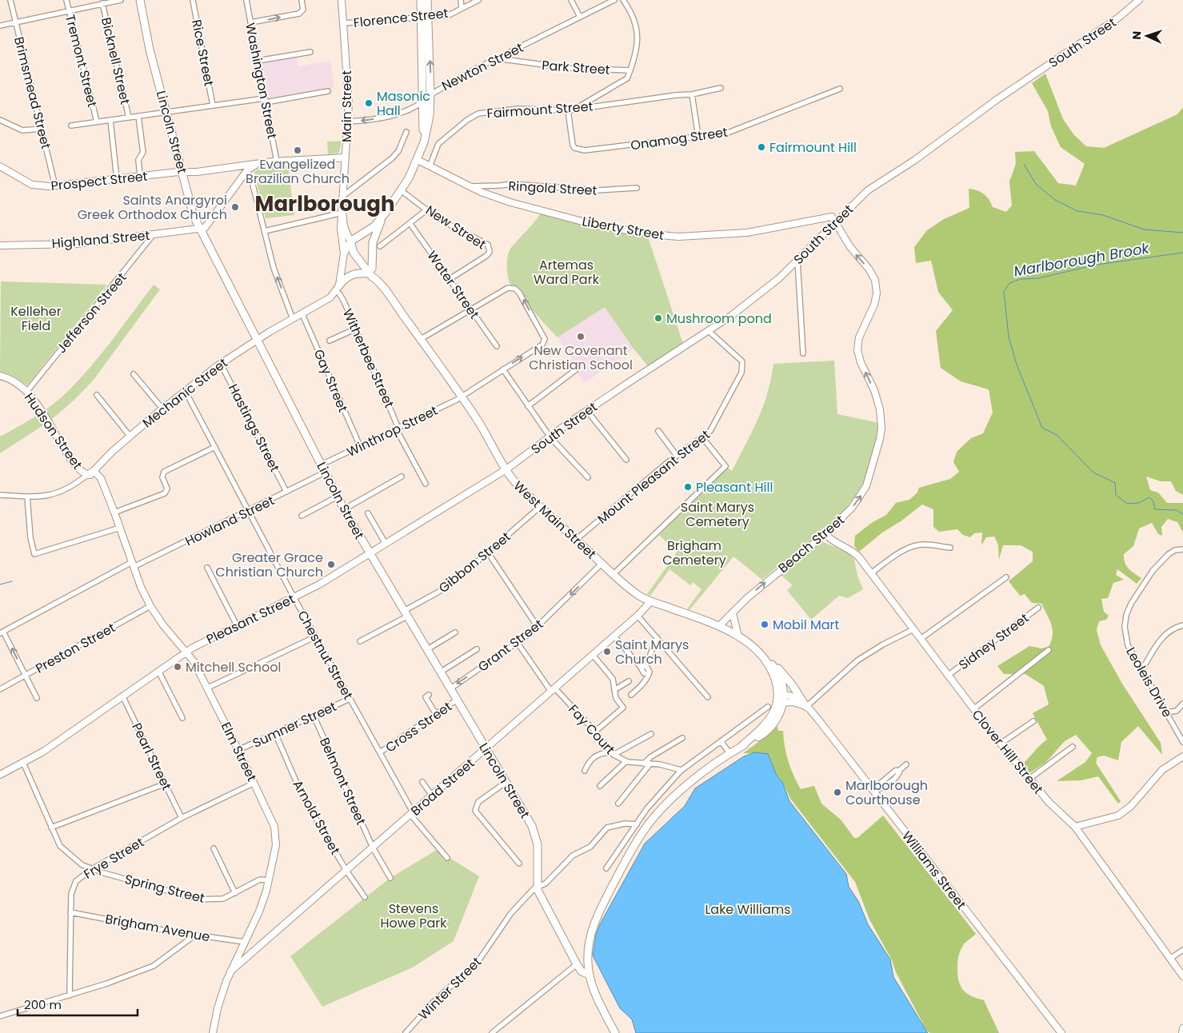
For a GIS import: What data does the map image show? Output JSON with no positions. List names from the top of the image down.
{
  "streets": {
    "main road": ["Lincoln Street", "West Main Street"],
    "street": [
      "Florence Street",
      "South Street",
      "Rice Street",
      "Tremont Street",
      "Bicknell Street",
      "Newton Street",
      "Park Street",
      "Washington Street",
      "Brimsmead Street",
      "Main Street",
      "Fairmount Street",
      "Onamog Street",
      "Prospect Street",
      "Ringold Street",
      "New Street",
      "Liberty Street",
      "Highland Street",
      "Water Street",
      "Jefferson Street",
      "Witherbee Street",
      "Gay Street",
      "Mechanic Street",
      "Hastings Street",
      "Hudson Street",
      "Winthrop Street",
      "Mount Pleasant Street",
      "Howland Street",
      "Beach Street",
      "Gibbon Street",
      "Pleasant Street",
      "Sidney Street",
      "Grant Street",
      "Preston Street",
      "Chestnut Street",
      "Leoleis Drive",
      "Sumner Street",
      "Cross Street",
      "Fay Court",
      "Elm Street",
      "Clover Hill Street",
      "Pearl Street",
      "Belmont Street",
      "Broad Street",
      "Arnold Street",
      "Frye Street",
      "Williams Street",
      "Spring Street",
      "Brigham Avenue",
      "Winter Street"
    ]
  },
  "crossings": [
    ["Florence Street", "Main Street"],
    ["South Street", "Liberty Street"],
    ["South Street", "Mount Pleasant Street"],
    ["South Street", "West Main Street"],
    ["South Street", "Beach Street"],
    ["South Street", "Pleasant Street"],
    ["Newton Street", "Park Street"],
    ["Newton Street", "Main Street"],
    ["Washington Street", "Prospect Street"],
    ["Brimsmead Street", "Prospect Street"],
    ["Main Street", "Prospect Street"],
    ["Main Street", "West Main Street"],
    ["Fairmount Street", "Onamog Street"],
    ["Fairmount Street", "Liberty Street"],
    ["Lincoln Street", "Prospect Street"],
    ["Lincoln Street", "Highland Street"],
    ["Lincoln Street", "Mechanic Street"],
    ["Lincoln Street", "Winthrop Street"],
    ["Lincoln Street", "Howland Street"],
    ["Lincoln Street", "Gibbon Street"],
    ["Lincoln Street", "Pleasant Street"],
    ["Lincoln Street", "Grant Street"],
    ["Lincoln Street", "Cross Street"],
    ["Lincoln Street", "Broad Street"],
    ["Lincoln Street", "Winter Street"],
    ["Ringold Street", "Liberty Street"],
    ["New Street", "Water Street"],
    ["Liberty Street", "Beach Street"],
    ["Highland Street", "Jefferson Street"],
    ["Water Street", "Winthrop Street"],
    ["Jefferson Street", "Hudson Street"],
    ["Witherbee Street", "Mechanic Street"],
    ["Witherbee Street", "Winthrop Street"],
    ["Gay Street", "Mechanic Street"],
    ["Gay Street", "Winthrop Street"],
    ["Mechanic Street", "Hastings Street"],
    ["Mechanic Street", "Hudson Street"],
    ["Mechanic Street", "Chestnut Street"],
    ["Mechanic Street", "Elm Street"],
    ["Hastings Street", "Howland Street"],
    ["Winthrop Street", "West Main Street"],
    ["Mount Pleasant Street", "West Main Street"],
    ["West Main Street", "Beach Street"],
    ["West Main Street", "Gibbon Street"],
    ["West Main Street", "Pleasant Street"],
    ["West Main Street", "Grant Street"],
    ["West Main Street", "Broad Street"],
    ["Howland Street", "Chestnut Street"],
    ["Howland Street", "Elm Street"],
    ["Beach Street", "Clover Hill Street"],
    ["Pleasant Street", "Chestnut Street"],
    ["Pleasant Street", "Elm Street"],
    ["Pleasant Street", "Pearl Street"],
    ["Pleasant Street", "Spring Street"],
    ["Sidney Street", "Clover Hill Street"],
    ["Grant Street", "Fay Court"],
    ["Preston Street", "Elm Street"],
    ["Chestnut Street", "Sumner Street"],
    ["Chestnut Street", "Cross Street"],
    ["Chestnut Street", "Broad Street"],
    ["Sumner Street", "Elm Street"],
    ["Sumner Street", "Belmont Street"],
    ["Sumner Street", "Arnold Street"],
    ["Fay Court", "Broad Street"],
    ["Elm Street", "Broad Street"],
    ["Elm Street", "Frye Street"],
    ["Elm Street", "Spring Street"],
    ["Elm Street", "Brigham Avenue"],
    ["Pearl Street", "Frye Street"],
    ["Belmont Street", "Broad Street"],
    ["Broad Street", "Arnold Street"],
    ["Frye Street", "Spring Street"],
    ["Frye Street", "Brigham Avenue"]
  ],
  "one_way": ["Beach Street", "Grant Street"],
  "districts": ["Marlborough"],
  "water": ["Marlborough Brook"],
  "parks": [
    "Artemas Ward Park",
    "Kelleher Field",
    "Saint Marys Cemetery",
    "Brigham Cemetery",
    "Stevens Howe Park",
    "Lake Williams"
  ],
  "places": [
    "Masonic Hall",
    "Fairmount Hill",
    "Evangelized Brazilian Church",
    "Saints Anargyroi Greek Orthodox Church",
    "Mushroom pond",
    "New Covenant Christian School",
    "Pleasant Hill",
    "Greater Grace Christian Church",
    "Mobil Mart",
    "Saint Marys Church",
    "Mitchell School",
    "Marlborough Courthouse"
  ],
  "scale_bar": "200 m",
  "north": "left"
}
